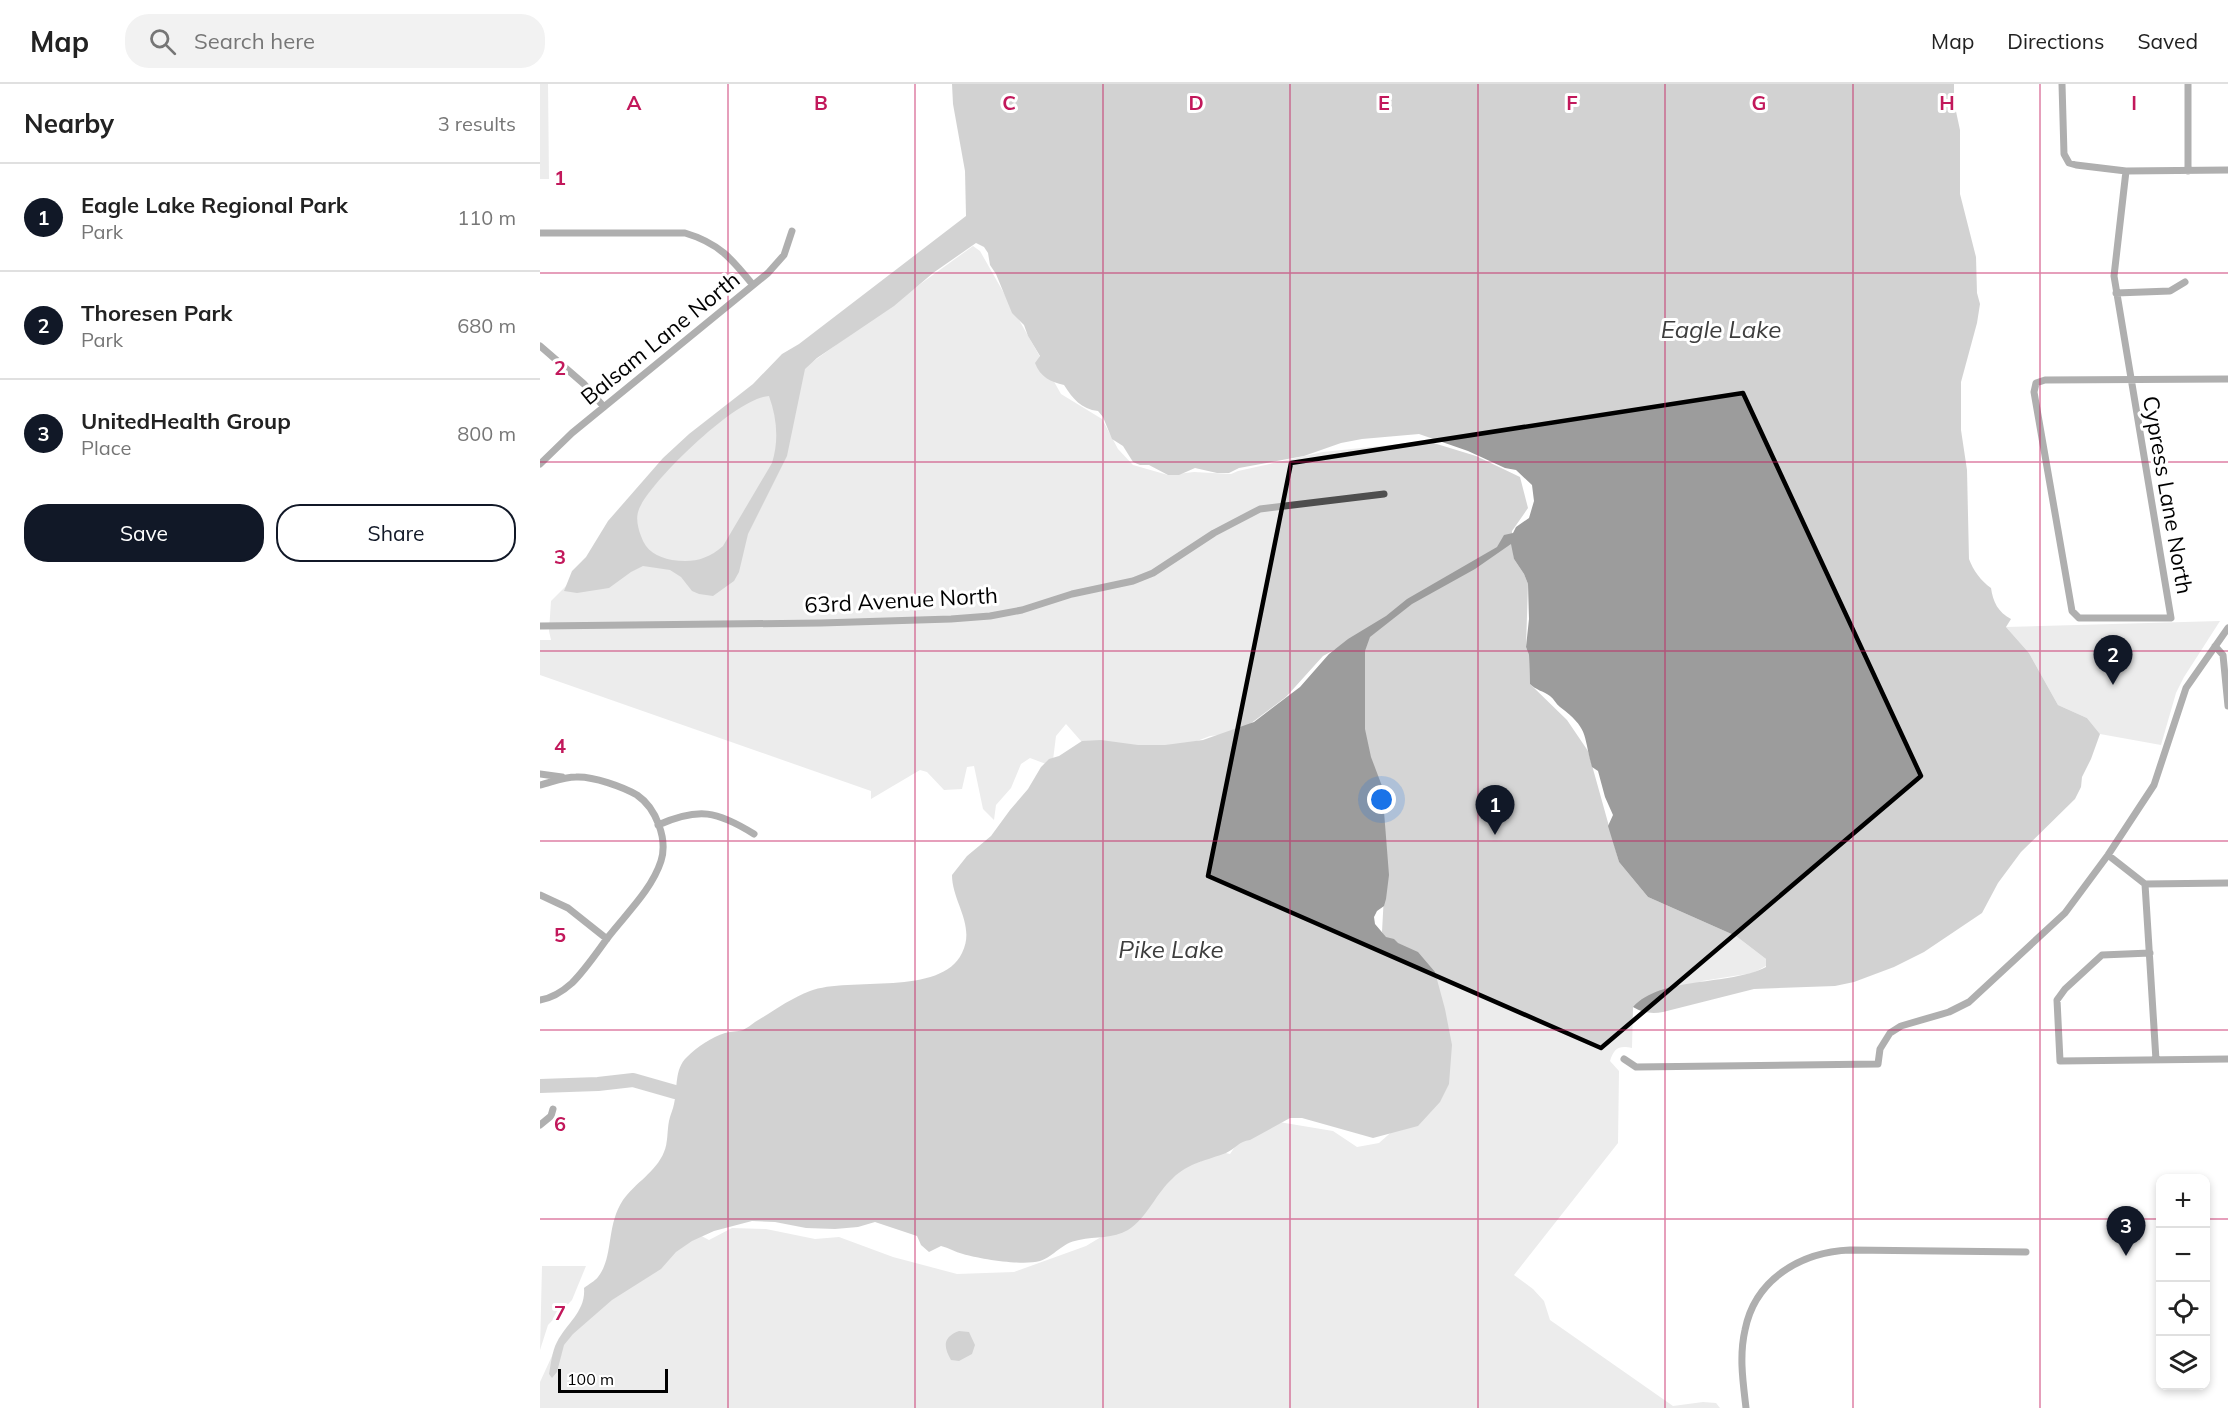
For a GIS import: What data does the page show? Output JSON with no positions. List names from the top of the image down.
{
  "streets": {
    "street": ["Balsam Lane North", "Cypress Lane North", "63rd Avenue North"]
  },
  "water": ["Eagle Lake", "Pike Lake"],
  "scale_bar": "100 m",
  "page": {
    "header": "Map",
    "search": "Search here",
    "nav": ["Map", "Directions", "Saved"],
    "heading": ["Nearby", "3 results"],
    "list": [
      {
        "mark": "1",
        "name": "Eagle Lake Regional Park",
        "note": "Park",
        "value": "110 m"
      },
      {
        "mark": "2",
        "name": "Thoresen Park",
        "note": "Park",
        "value": "680 m"
      },
      {
        "mark": "3",
        "name": "UnitedHealth Group",
        "note": "Place",
        "value": "800 m"
      }
    ],
    "buttons": ["Save", "Share"],
    "pins": ["2", "1", "3"],
    "map_buttons": ["+", "−"],
    "scale": "100 m"
  },
  "grid": {
    "columns": [
      "A",
      "B",
      "C",
      "D",
      "E",
      "F",
      "G",
      "H",
      "I"
    ],
    "rows": [
      "1",
      "2",
      "3",
      "4",
      "5",
      "6",
      "7"
    ]
  }
}
